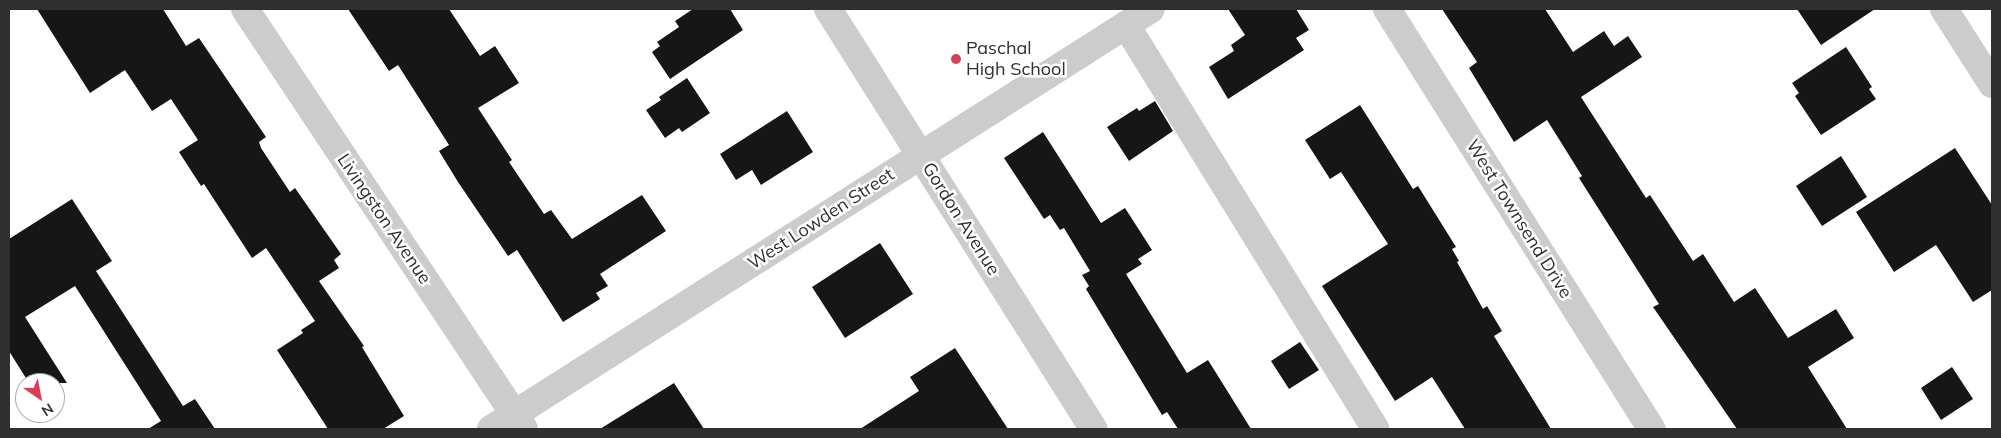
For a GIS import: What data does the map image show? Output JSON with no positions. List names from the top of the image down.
{
  "streets": {
    "street": [
      "Livingston Avenue",
      "West Lowden Street",
      "Gordon Avenue",
      "West Townsend Drive"
    ]
  },
  "crossings": [
    ["Livingston Avenue", "West Lowden Street"],
    ["West Lowden Street", "Gordon Avenue"]
  ],
  "places": ["Paschal High School"],
  "north": "bottom right"
}
